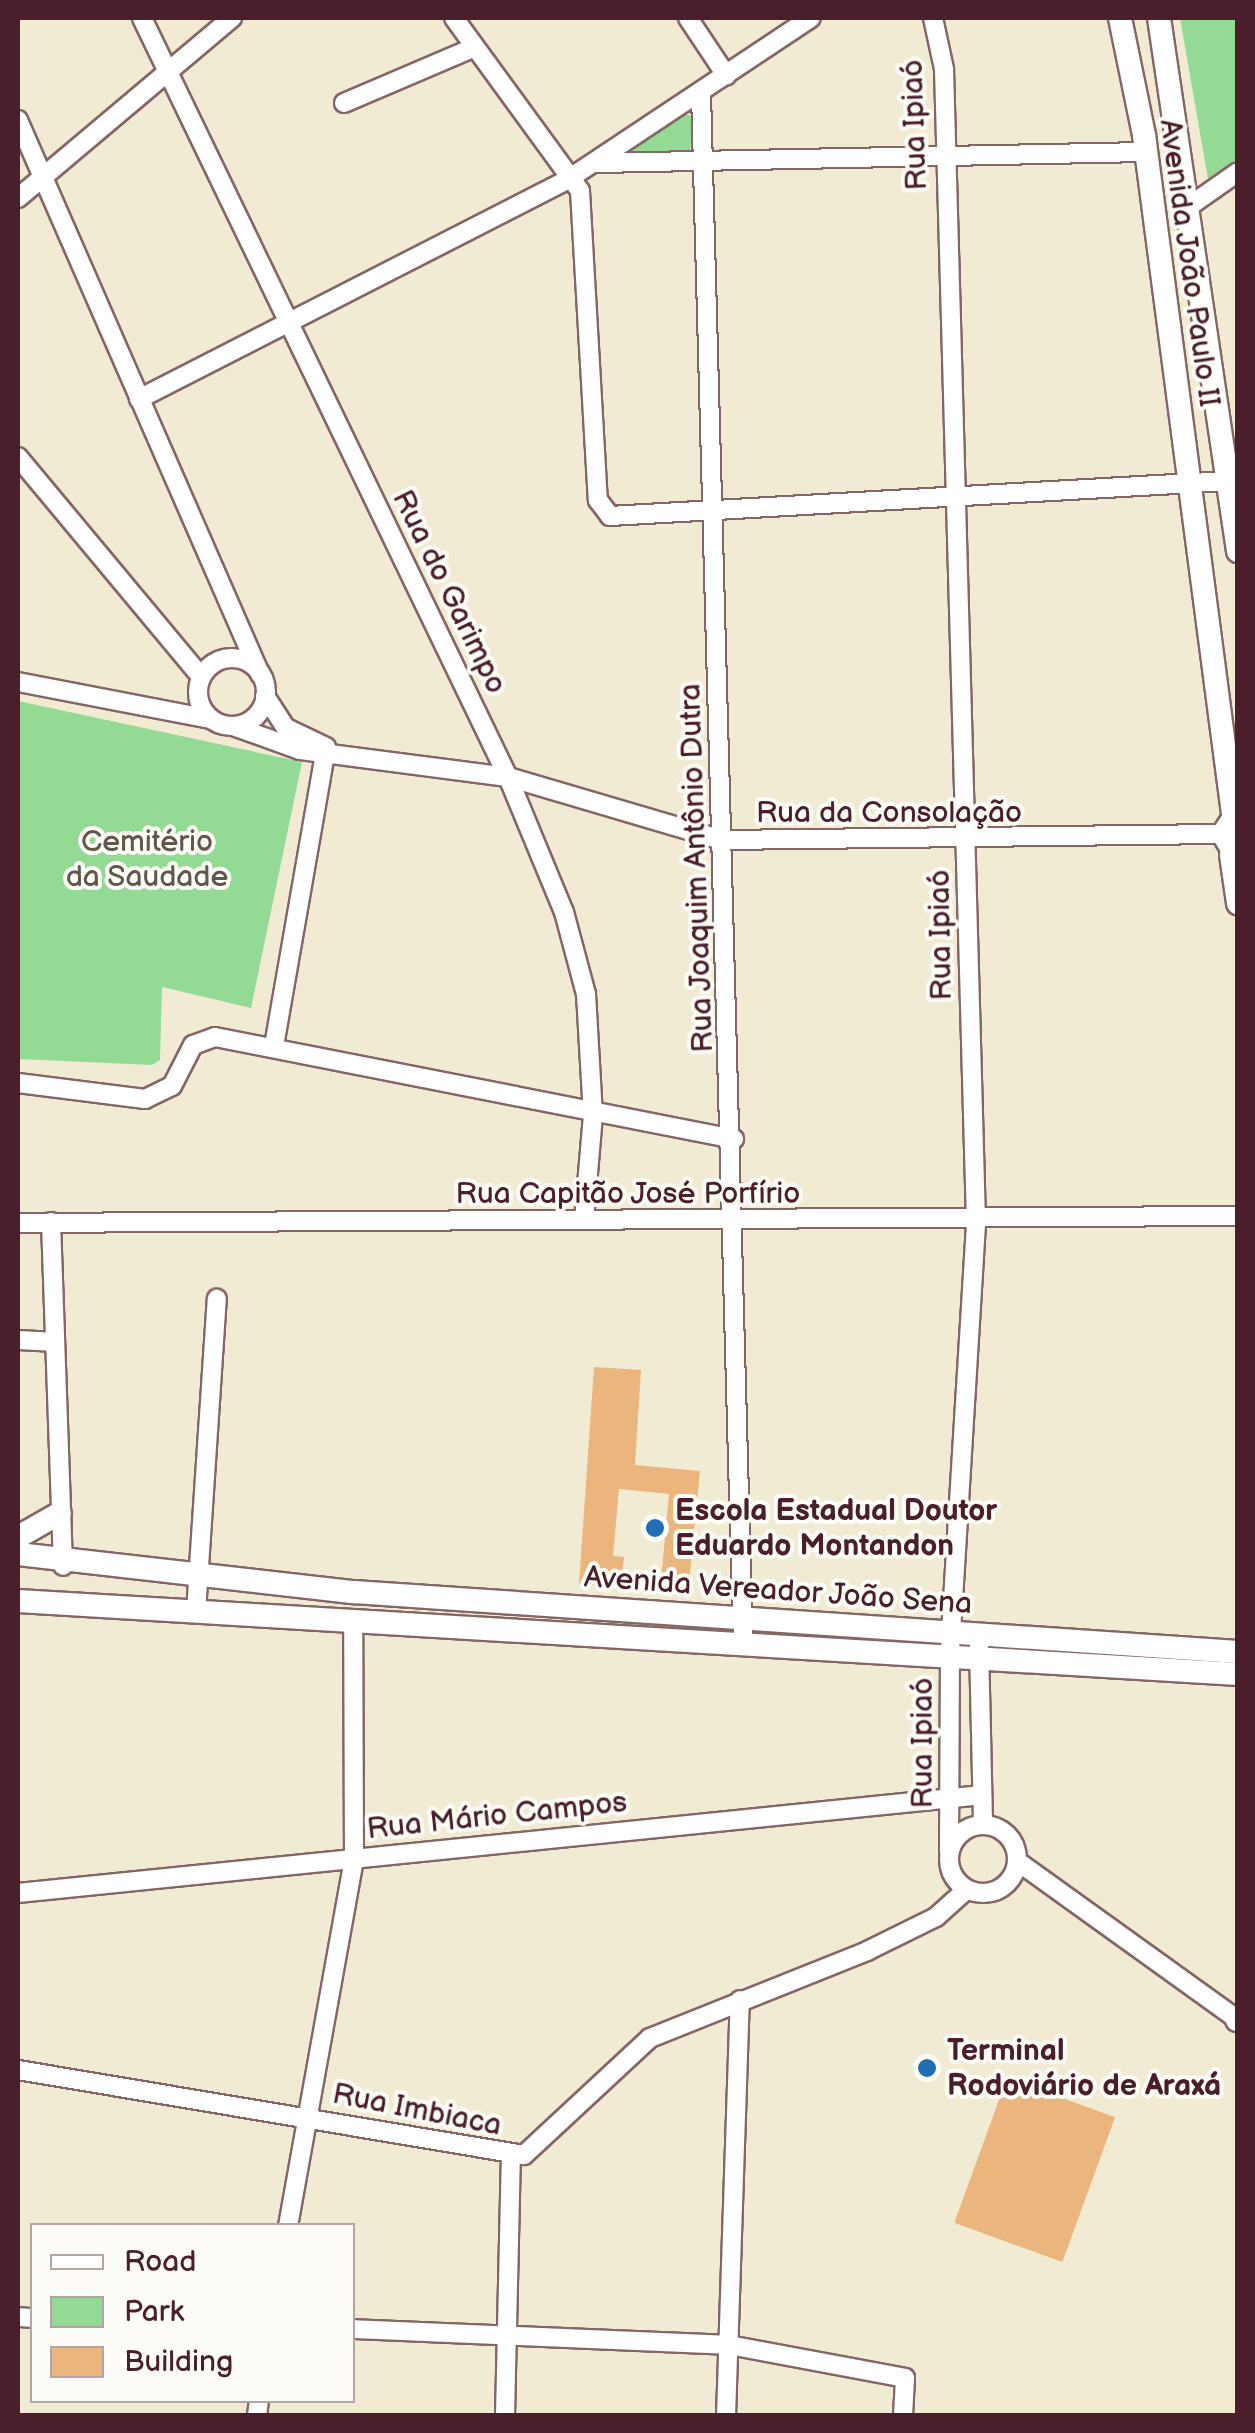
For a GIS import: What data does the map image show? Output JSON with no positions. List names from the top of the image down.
{
  "streets": {
    "main road": ["Avenida João Paulo II", "Avenida Vereador João Sena"],
    "street": [
      "Rua Ipiaó",
      "Rua do Garimpo",
      "Rua da Consolação",
      "Rua Joaquim Antônio Dutra",
      "Rua Capitão José Porfírio",
      "Rua Mário Campos",
      "Rua Imbiaca"
    ]
  },
  "crossings": [
    ["Rua Ipiaó", "Rua da Consolação"],
    ["Rua Ipiaó", "Rua Capitão José Porfírio"],
    ["Rua Ipiaó", "Avenida Vereador João Sena"],
    ["Rua Ipiaó", "Rua Mário Campos"],
    ["Rua Ipiaó", "Rua Imbiaca"],
    ["Avenida João Paulo II", "Rua da Consolação"],
    ["Rua do Garimpo", "Rua da Consolação"],
    ["Rua do Garimpo", "Rua Capitão José Porfírio"],
    ["Rua da Consolação", "Rua Joaquim Antônio Dutra"],
    ["Rua Joaquim Antônio Dutra", "Rua Capitão José Porfírio"],
    ["Rua Joaquim Antônio Dutra", "Avenida Vereador João Sena"]
  ],
  "parks": ["Cemitério da Saudade"],
  "places": ["Escola Estadual Doutor Eduardo Montandon", "Terminal Rodoviário de Araxá"],
  "legend": ["Road", "Park", "Building"]
}
